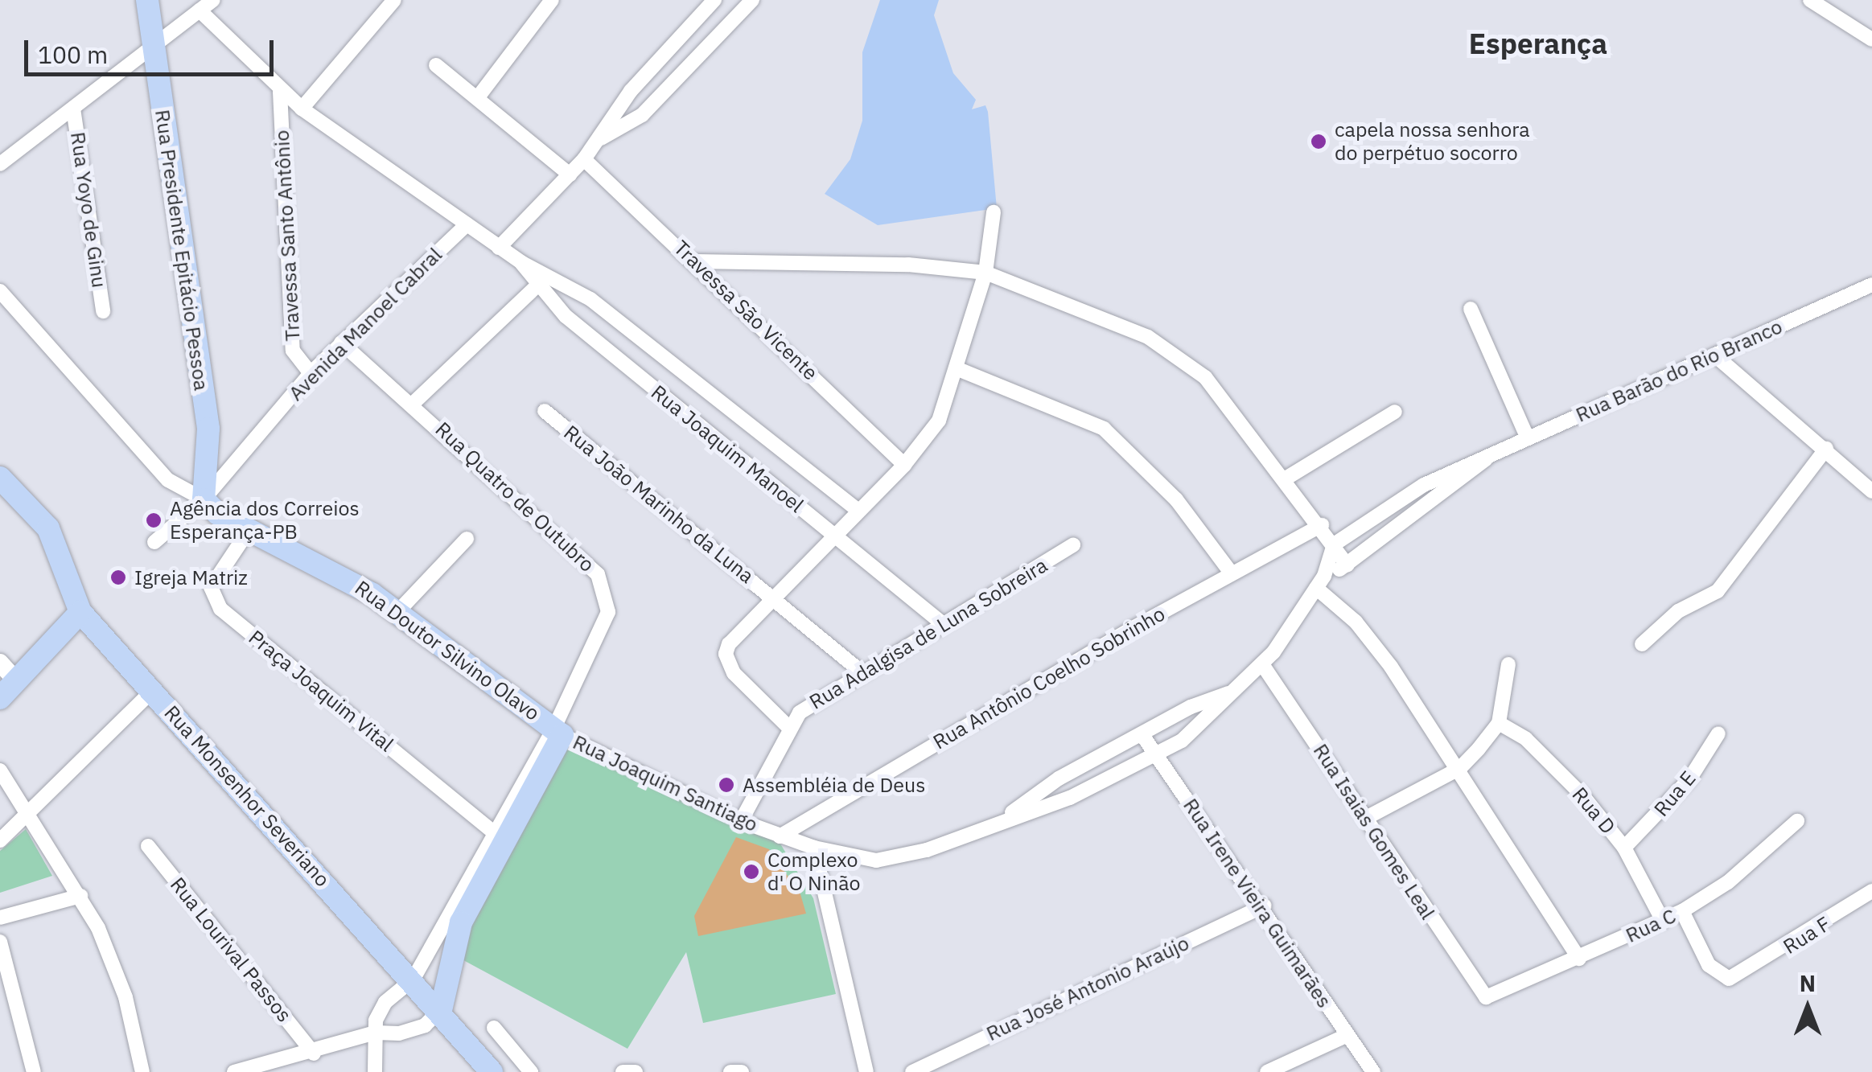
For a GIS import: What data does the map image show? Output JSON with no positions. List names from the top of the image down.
{
  "streets": {
    "main road": ["Rua Presidente Epitácio Pessoa", "Rua Doutor Silvino Olavo", "Rua Monsenhor Severiano"],
    "street": [
      "Rua Yoyo de Ginu",
      "Travessa Santo Antônio",
      "Travessa São Vicente",
      "Avenida Manoel Cabral",
      "Rua Barão do Rio Branco",
      "Rua Joaquim Manoel",
      "Rua Quatro de Outubro",
      "Rua João Marinho da Luna",
      "Rua Adalgisa de Luna Sobreira",
      "Rua Antônio Coelho Sobrinho",
      "Praça Joaquim Vital",
      "Rua Joaquim Santiago",
      "Rua E",
      "Rua D",
      "Rua Isaias Gomes Leal",
      "Rua Irene Vieira Guimarães",
      "Rua C",
      "Rua F",
      "Rua Lourival Passos",
      "Rua José Antonio Araújo"
    ]
  },
  "crossings": [
    ["Travessa Santo Antônio", "Avenida Manoel Cabral"],
    ["Travessa Santo Antônio", "Rua Joaquim Manoel"],
    ["Rua Presidente Epitácio Pessoa", "Avenida Manoel Cabral"],
    ["Rua Presidente Epitácio Pessoa", "Rua Doutor Silvino Olavo"],
    ["Travessa São Vicente", "Rua João Marinho da Luna"],
    ["Avenida Manoel Cabral", "Rua Joaquim Manoel"],
    ["Avenida Manoel Cabral", "Rua Quatro de Outubro"],
    ["Avenida Manoel Cabral", "Rua Doutor Silvino Olavo"],
    ["Rua Barão do Rio Branco", "Rua Joaquim Santiago"],
    ["Rua Joaquim Manoel", "Rua João Marinho da Luna"],
    ["Rua Joaquim Manoel", "Rua Adalgisa de Luna Sobreira"],
    ["Rua Quatro de Outubro", "Rua Doutor Silvino Olavo"],
    ["Rua Quatro de Outubro", "Praça Joaquim Vital"],
    ["Rua Quatro de Outubro", "Rua Joaquim Santiago"],
    ["Rua Quatro de Outubro", "Rua Monsenhor Severiano"],
    ["Rua João Marinho da Luna", "Rua Adalgisa de Luna Sobreira"],
    ["Rua Doutor Silvino Olavo", "Praça Joaquim Vital"],
    ["Rua Doutor Silvino Olavo", "Rua Joaquim Santiago"],
    ["Rua Antônio Coelho Sobrinho", "Rua Joaquim Santiago"],
    ["Rua Joaquim Santiago", "Rua Isaias Gomes Leal"],
    ["Rua Joaquim Santiago", "Rua Irene Vieira Guimarães"],
    ["Rua E", "Rua D"],
    ["Rua D", "Rua C"],
    ["Rua Isaias Gomes Leal", "Rua C"],
    ["Rua Irene Vieira Guimarães", "Rua José Antonio Araújo"],
    ["Rua C", "Rua F"]
  ],
  "districts": ["Esperança"],
  "places": [
    "capela nossa senhora do perpétuo socorro",
    "Agência dos Correios Esperança-PB",
    "Igreja Matriz",
    "Assembléia de Deus",
    "Complexo d' O Ninão"
  ],
  "scale_bar": "100 m",
  "north": "top"
}
